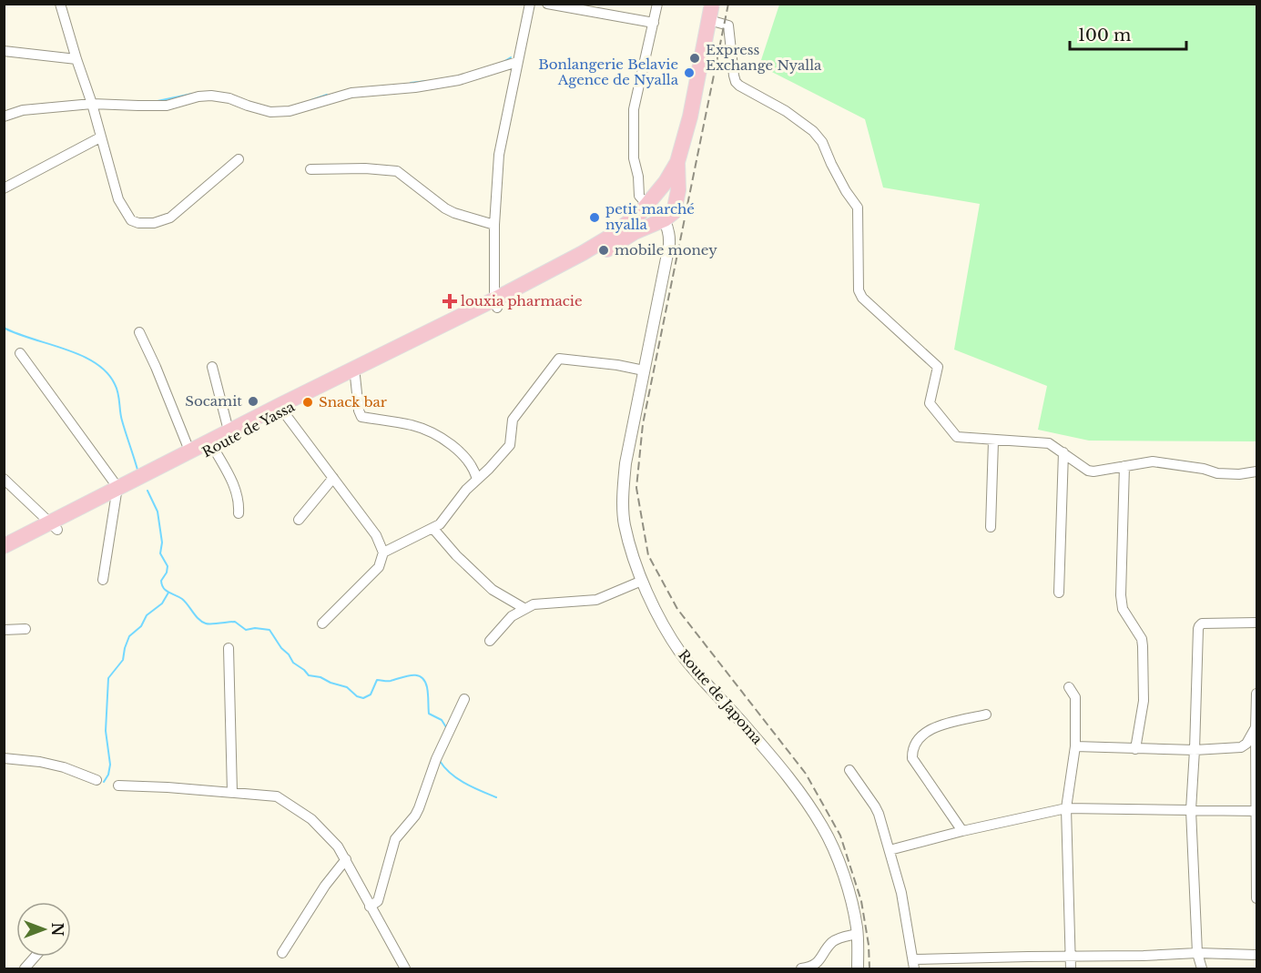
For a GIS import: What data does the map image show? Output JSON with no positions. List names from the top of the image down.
{
  "streets": {
    "main road": ["Route de Yassa"],
    "street": ["Route de Japoma"]
  },
  "places": {
    "other": [
      "Express Exchange Nyalla",
      "Bonlangerie Belavie Agence de Nyalla",
      "petit marché nyalla",
      "mobile money",
      "Socamit",
      "Snack bar"
    ],
    "health": ["louxia pharmacie"]
  },
  "scale_bar": "100 m",
  "north": "right"
}
